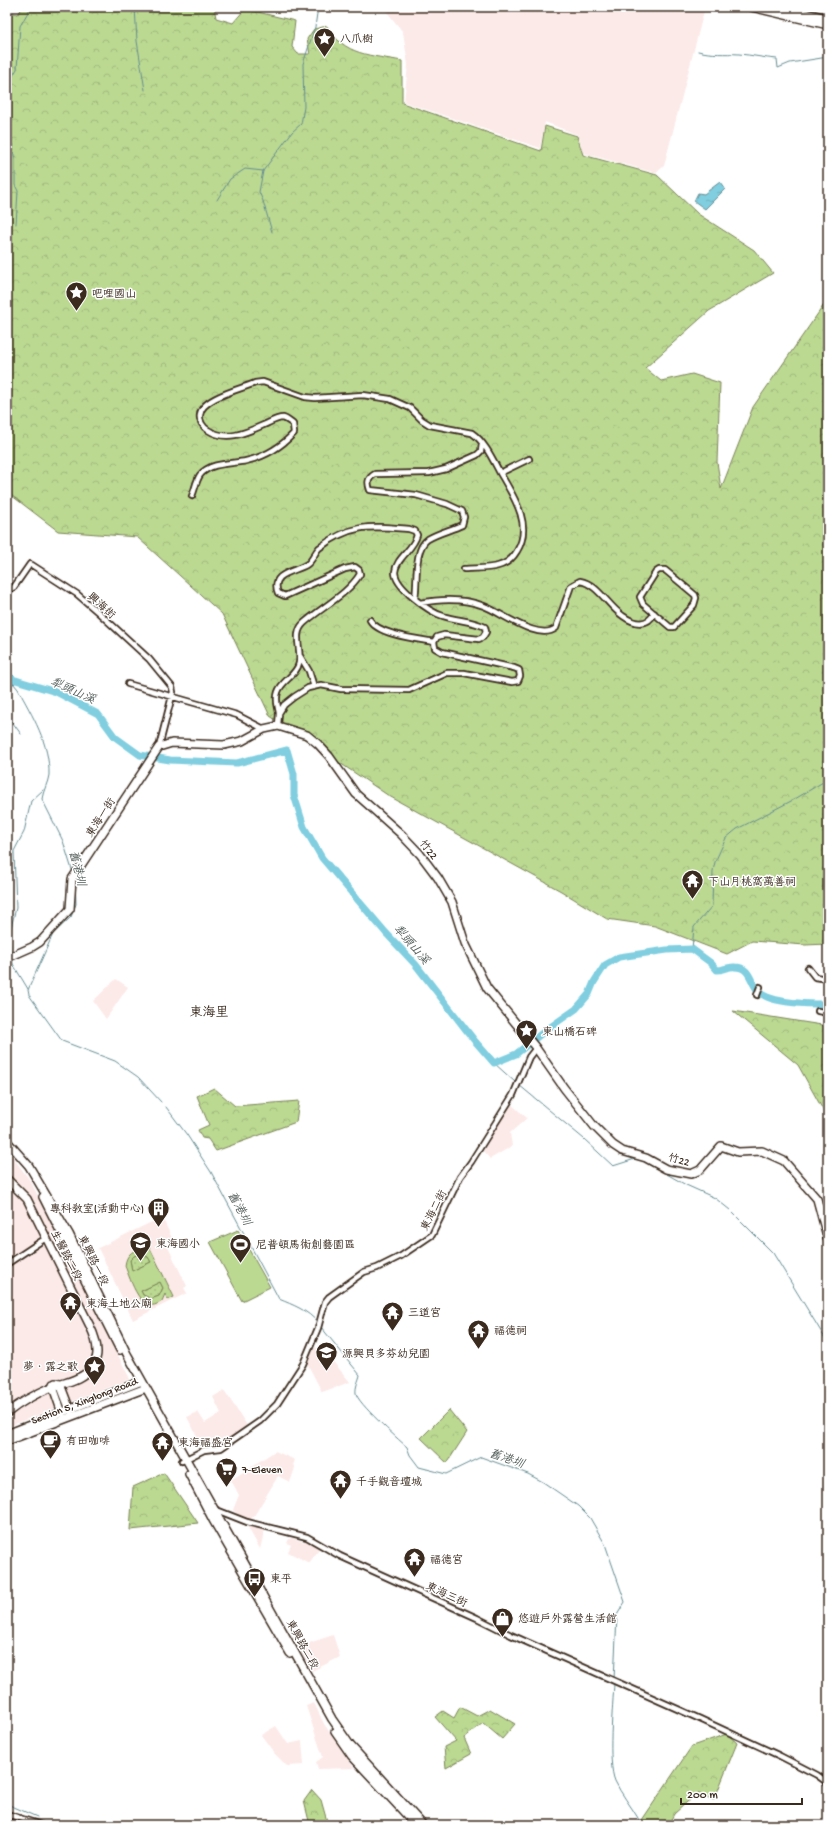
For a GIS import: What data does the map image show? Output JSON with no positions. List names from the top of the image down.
{
  "streets": {
    "street": [
      "興海街",
      "東海一街",
      "竹22",
      "東海二街",
      "生醫路二段",
      "東興路一段",
      "Section 5, Xinglong Road",
      "東海三街",
      "東興路二段"
    ]
  },
  "crossings": [
    ["東海一街", "竹22"],
    ["竹22", "東海二街"],
    ["東海二街", "東興路一段"],
    ["東海二街", "東興路二段"],
    ["東興路一段", "Section 5, Xinglong Road"],
    ["東興路一段", "東興路二段"],
    ["東海三街", "東興路二段"]
  ],
  "districts": ["東海里"],
  "water": ["犁頭山溪", "舊港圳"],
  "places": {
    "place": [
      "八爪樹",
      "吧哩國山",
      "東山橋石碑",
      "夢．露之歌"
    ],
    "temple": [
      "下山月桃窩萬善祠",
      "東海土地公廟",
      "三道宮",
      "福德祠",
      "東海福盛宮",
      "千手觀音壇城",
      "福德宮"
    ],
    "building": ["專科教室(活動中心)"],
    "school or university": ["東海國小", "源興貝多芬幼兒園"],
    "sports": ["尼普頓馬術創藝園區"],
    "cafe": ["有田咖啡"],
    "supermarket": ["7-Eleven"],
    "bus stop": ["東平"],
    "shop": ["悠遊戶外露營生活館"]
  },
  "scale_bar": "200 m"
}
